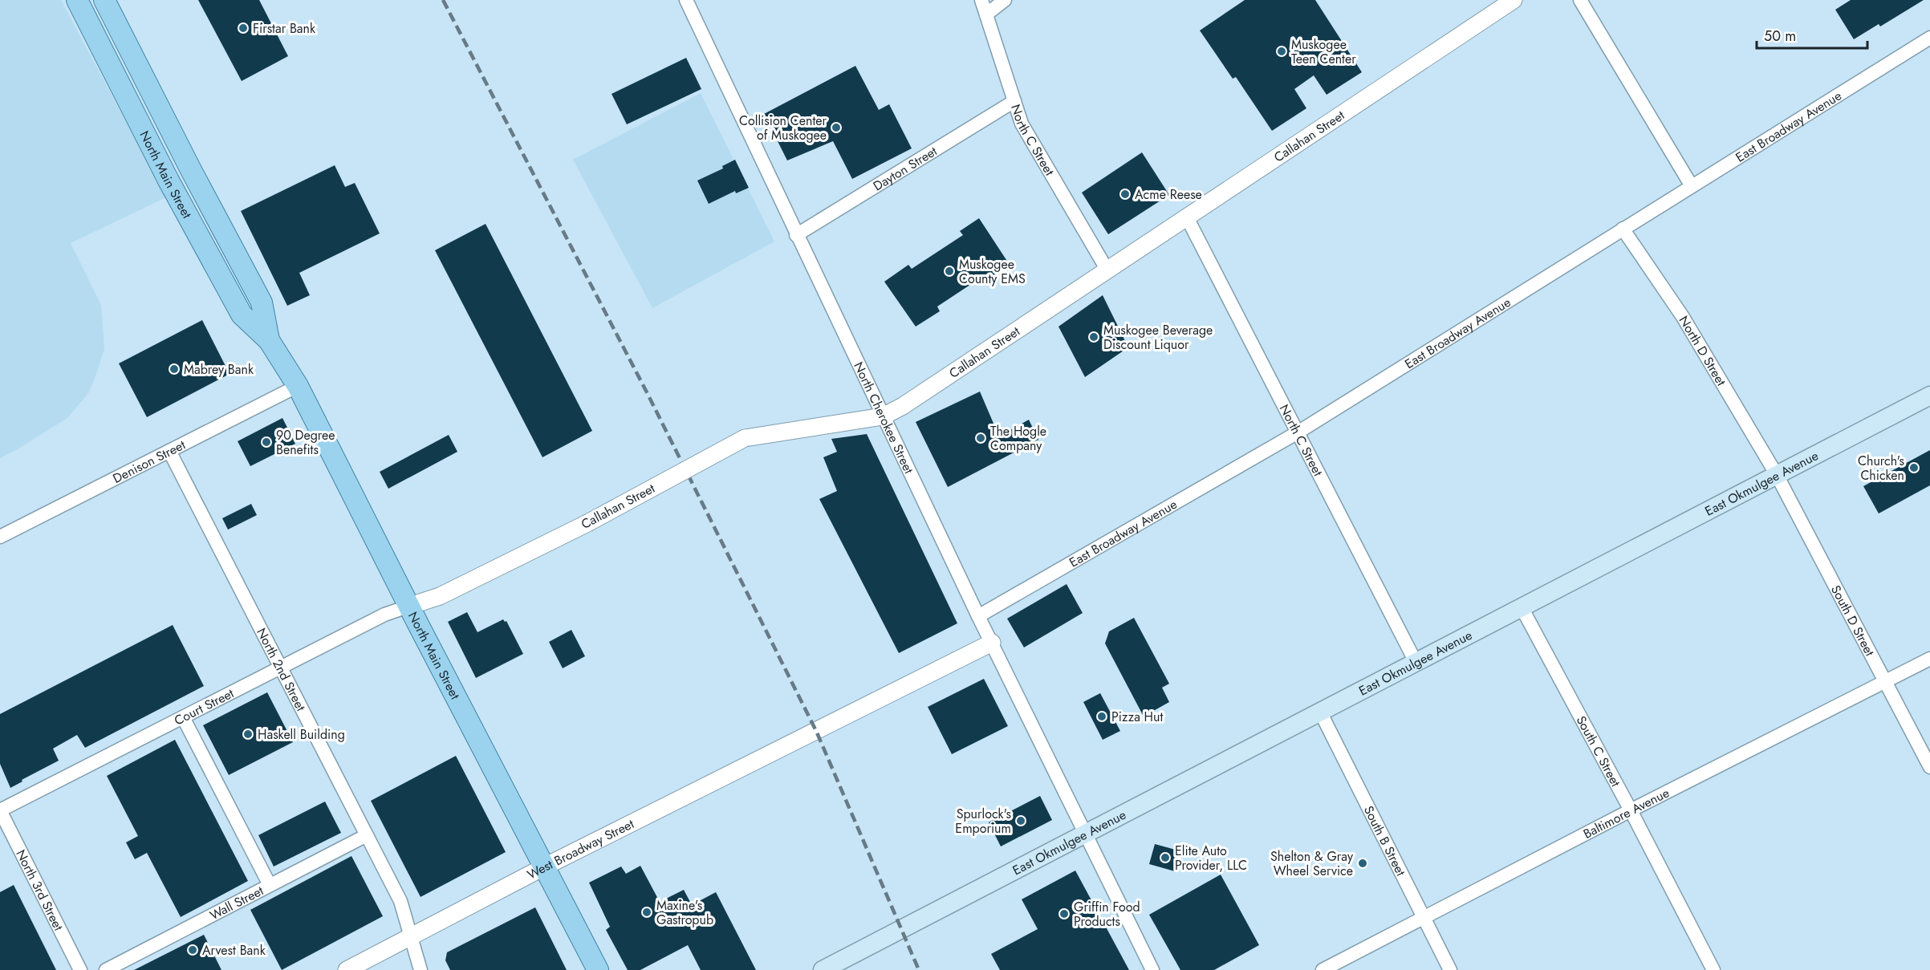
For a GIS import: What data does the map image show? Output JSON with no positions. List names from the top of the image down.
{
  "streets": {
    "main road": ["North Main Street", "East Okmulgee Avenue"],
    "street": [
      "East Broadway Avenue",
      "Callahan Street",
      "North C Street",
      "Dayton Street",
      "North D Street",
      "North Cherokee Street",
      "Denison Street",
      "South D Street",
      "North 2nd Street",
      "Court Street",
      "South C Street",
      "Baltimore Avenue",
      "South B Street",
      "West Broadway Street",
      "North 3rd Street",
      "Wall Street"
    ]
  },
  "crossings": [
    ["East Broadway Avenue", "North C Street"],
    ["East Broadway Avenue", "North D Street"],
    ["East Broadway Avenue", "North Cherokee Street"],
    ["Callahan Street", "North C Street"],
    ["Callahan Street", "North Main Street"],
    ["Callahan Street", "North Cherokee Street"],
    ["Callahan Street", "Court Street"],
    ["North C Street", "Dayton Street"],
    ["North C Street", "East Okmulgee Avenue"],
    ["Dayton Street", "North Cherokee Street"],
    ["North Main Street", "Denison Street"],
    ["North Main Street", "Court Street"],
    ["North Main Street", "West Broadway Street"],
    ["North D Street", "East Okmulgee Avenue"],
    ["North D Street", "South D Street"],
    ["North Cherokee Street", "East Okmulgee Avenue"],
    ["North Cherokee Street", "West Broadway Street"],
    ["Denison Street", "North 2nd Street"],
    ["East Okmulgee Avenue", "South D Street"],
    ["East Okmulgee Avenue", "South C Street"],
    ["East Okmulgee Avenue", "South B Street"],
    ["South D Street", "Baltimore Avenue"],
    ["North 2nd Street", "Court Street"],
    ["North 2nd Street", "West Broadway Street"],
    ["North 2nd Street", "Wall Street"],
    ["Court Street", "North 3rd Street"],
    ["South C Street", "Baltimore Avenue"],
    ["Baltimore Avenue", "South B Street"]
  ],
  "places": [
    "Firstar Bank",
    "Muskogee Teen Center",
    "Collision Center of Muskogee",
    "Acme Reese",
    "Muskogee County EMS",
    "Muskogee Beverage Discount Liquor",
    "Mabrey Bank",
    "The Hogle Company",
    "90 Degree Benefits",
    "Church's Chicken",
    "Pizza Hut",
    "Haskell Building",
    "Spurlock's Emporium",
    "Elite Auto Provider, LLC",
    "Shelton & Gray Wheel Service",
    "Maxine's Gastropub",
    "Griffin Food Products",
    "Arvest Bank"
  ],
  "scale_bar": "50 m"
}
